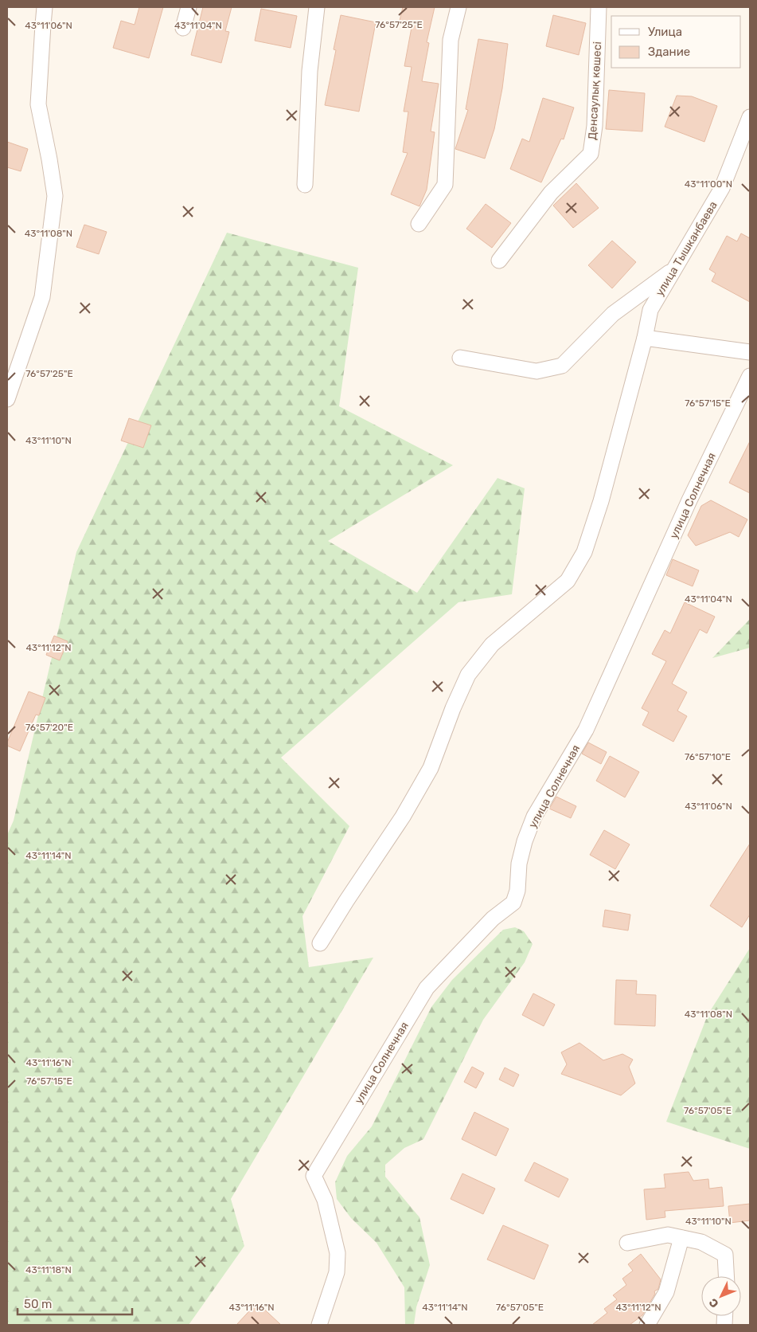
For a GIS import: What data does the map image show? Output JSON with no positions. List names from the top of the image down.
{
  "streets": {
    "street": ["Денсаулық көшесі", "улица Тышканбаева", "улица Солнечная"]
  },
  "legend": ["Улица", "Здание"],
  "scale_bar": "50 m",
  "north": "bottom left",
  "coordinates": [
    "76°57'25\"E",
    "43°11'04\"N",
    "43°11'06\"N",
    "43°11'00\"N",
    "43°11'08\"N",
    "76°57'15\"E",
    "43°11'10\"N",
    "43°11'12\"N",
    "76°57'20\"E",
    "76°57'10\"E",
    "43°11'14\"N",
    "43°11'16\"N",
    "76°57'05\"E",
    "43°11'18\"N"
  ]
}
